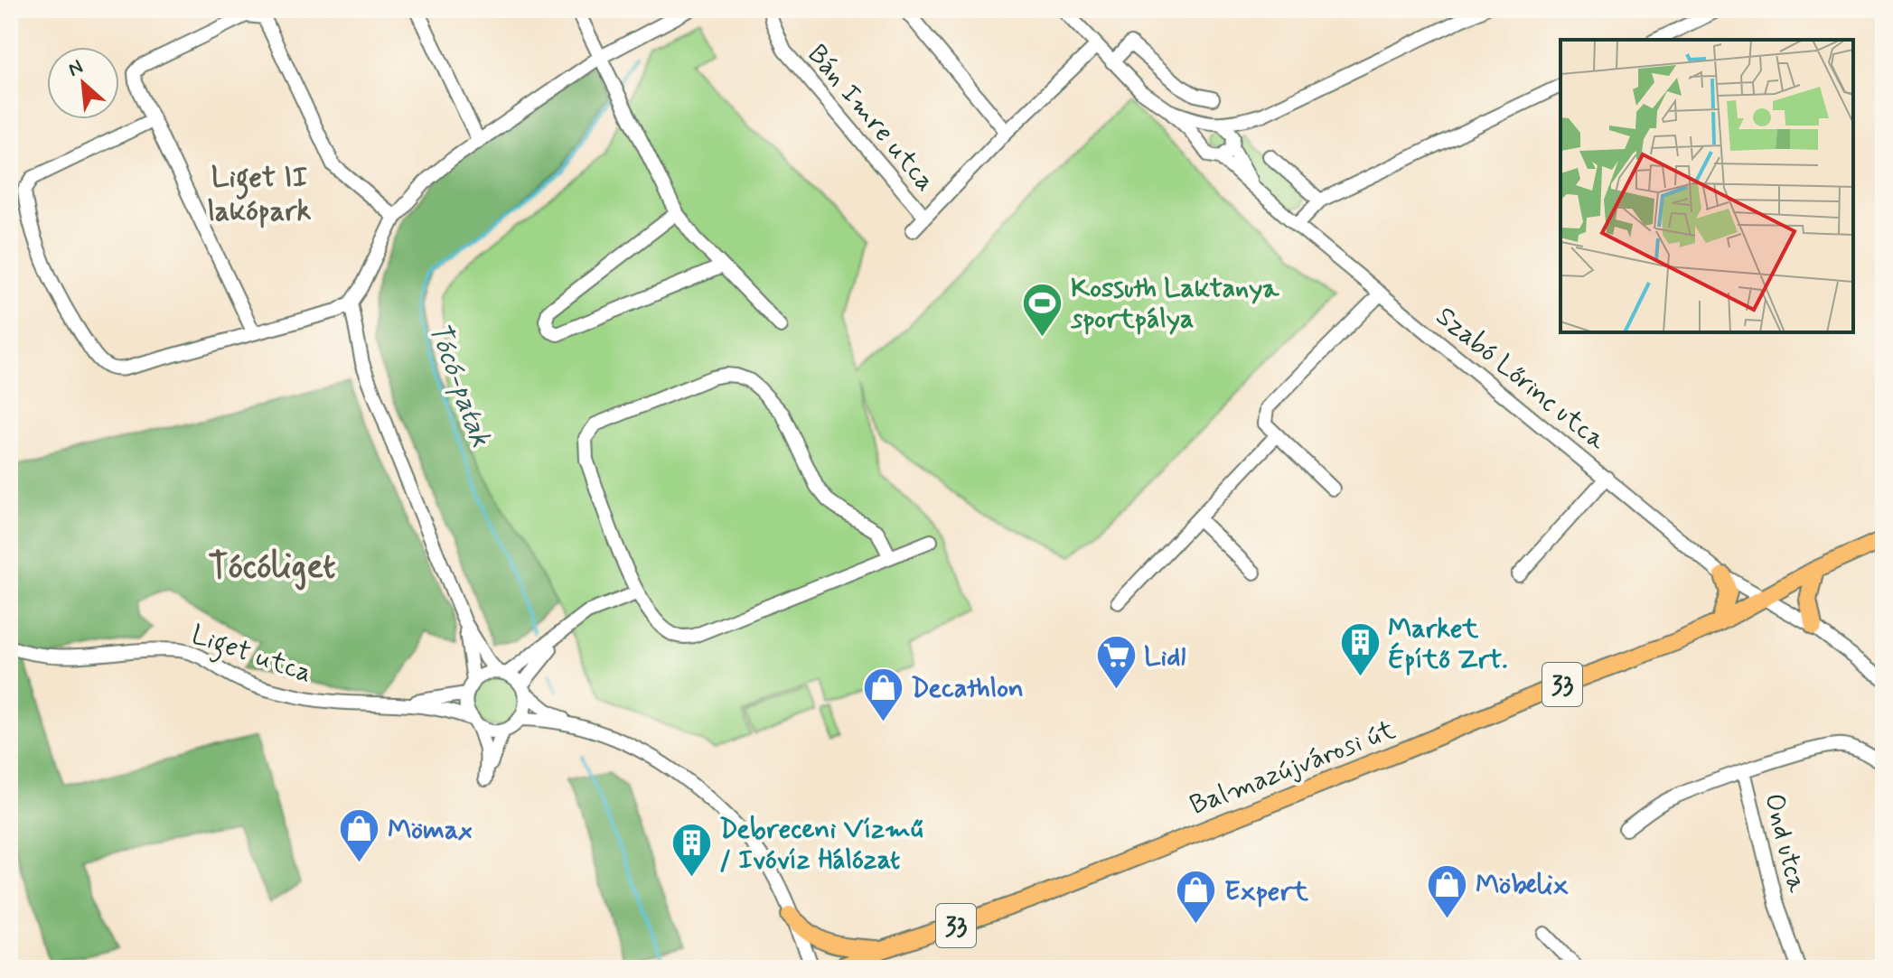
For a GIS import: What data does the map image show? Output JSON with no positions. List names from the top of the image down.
{
  "streets": {
    "main road": ["33", "Balmazújvárosi út"],
    "street": [
      "Bán Imre utca",
      "Szabó Lőrinc utca",
      "Liget utca",
      "Ond utca"
    ]
  },
  "crossings": [
    ["Szabó Lőrinc utca", "33"],
    ["Szabó Lőrinc utca", "Balmazújvárosi út"],
    ["33", "Balmazújvárosi út"]
  ],
  "districts": ["Liget II lakópark", "Tócóliget"],
  "water": ["Tócó-patak"],
  "places": {
    "sports": ["Kossuth Laktanya sportpálya"],
    "building": ["Market Építő Zrt.", "Debreceni Vízmű / Ivóvíz Hálózat"],
    "supermarket": ["Lidl"],
    "shop": [
      "Decathlon",
      "Mömax",
      "Möbelix",
      "Expert"
    ]
  },
  "north": "top left"
}
